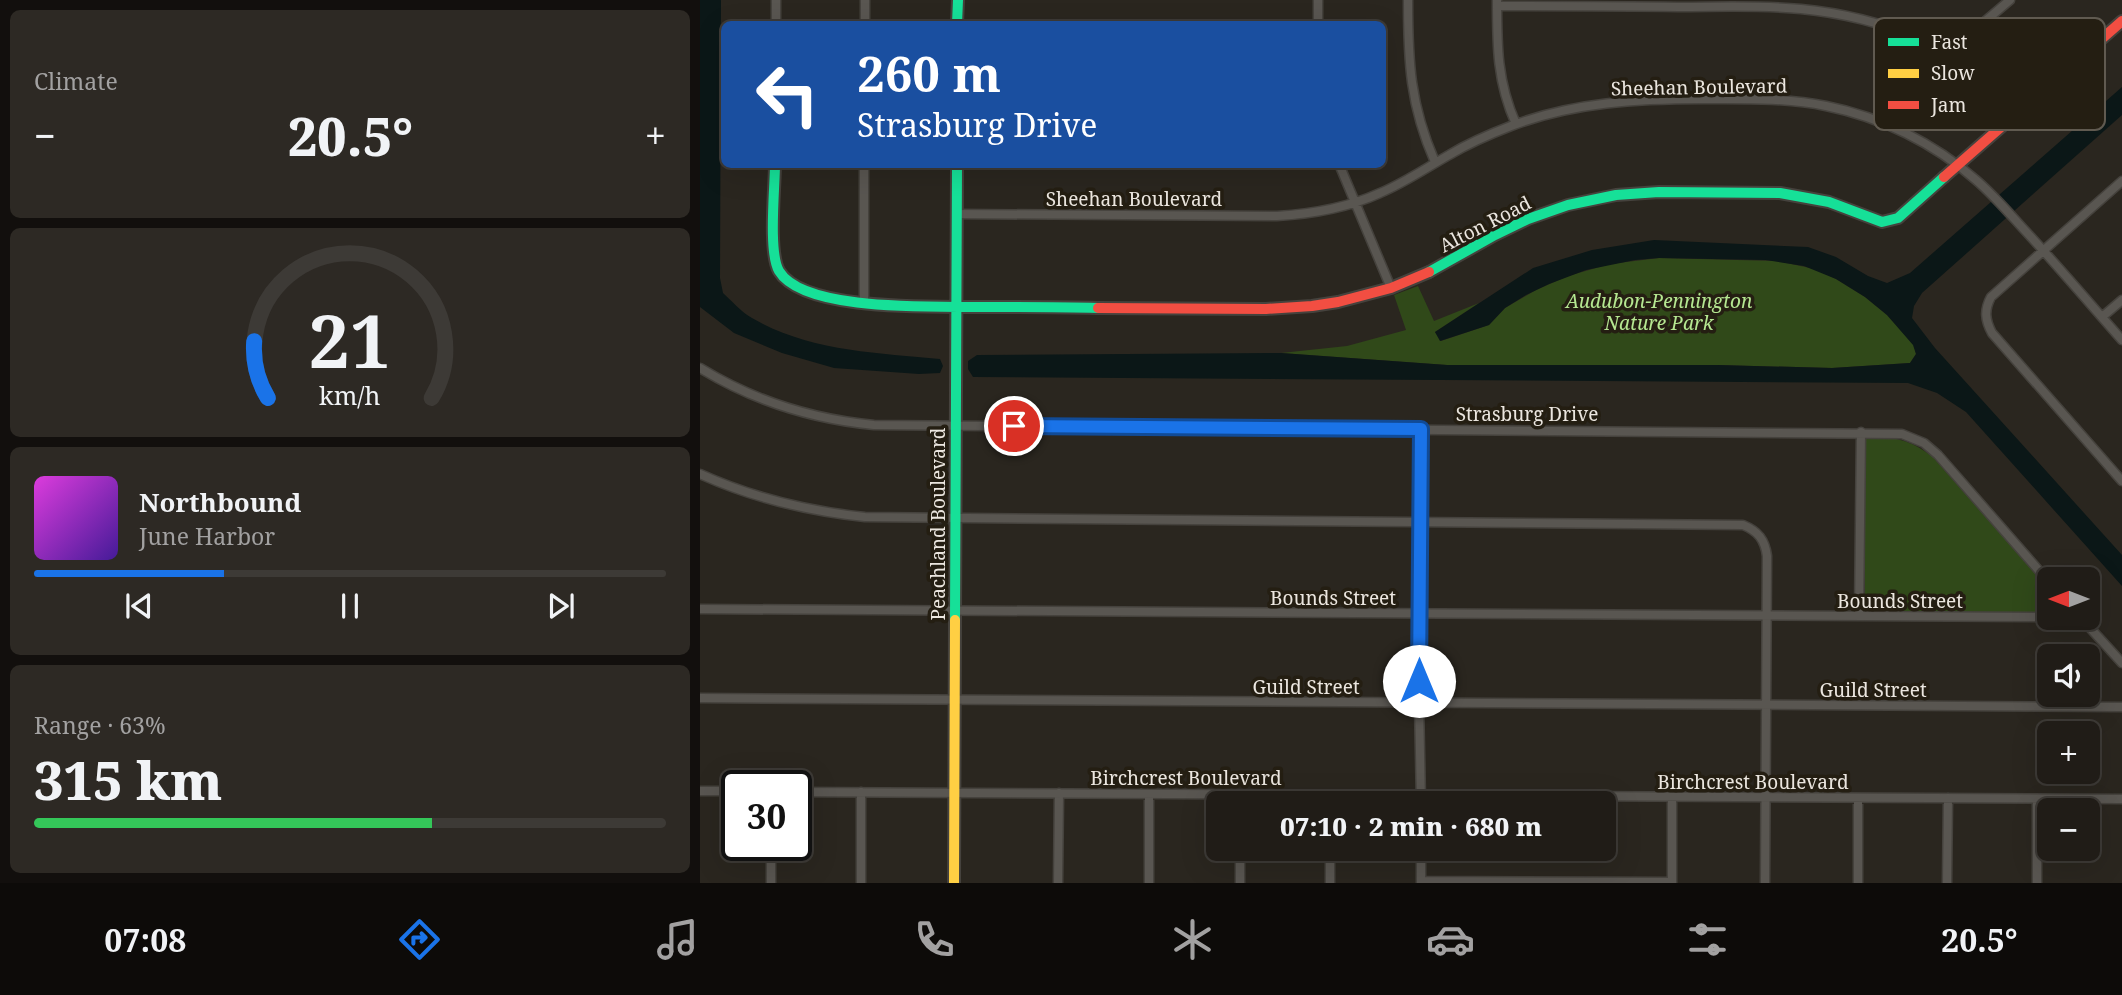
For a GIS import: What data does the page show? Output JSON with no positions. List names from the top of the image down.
{
  "streets": {
    "street": [
      "Sheehan Boulevard",
      "Alton Road",
      "Strasburg Drive",
      "Peachland Boulevard",
      "Bounds Street",
      "Guild Street",
      "Birchcrest Boulevard"
    ]
  },
  "crossings": [
    ["Sheehan Boulevard", "Alton Road"],
    ["Sheehan Boulevard", "Peachland Boulevard"],
    ["Alton Road", "Peachland Boulevard"],
    ["Strasburg Drive", "Peachland Boulevard"],
    ["Peachland Boulevard", "Bounds Street"],
    ["Peachland Boulevard", "Guild Street"],
    ["Peachland Boulevard", "Birchcrest Boulevard"]
  ],
  "parks": ["Audubon-Pennington Nature Park"],
  "legend": ["Fast", "Slow", "Jam"],
  "north": "left",
  "page": {
    "tile": [
      "Climate",
      ["Range · 63%", "315 km"]
    ],
    "turn": ["260 m", "Strasburg Drive"],
    "heat": ["−", "20.5°", "+"],
    "song": ["Northbound", "June Harbor"],
    "map_buttons": ["+", "−"],
    "limit": "30",
    "trip": "07:10 · 2 min · 680 m",
    "tabs": ["07:08", "20.5°"],
    "gauge": ["21", "km/h"]
  }
}
